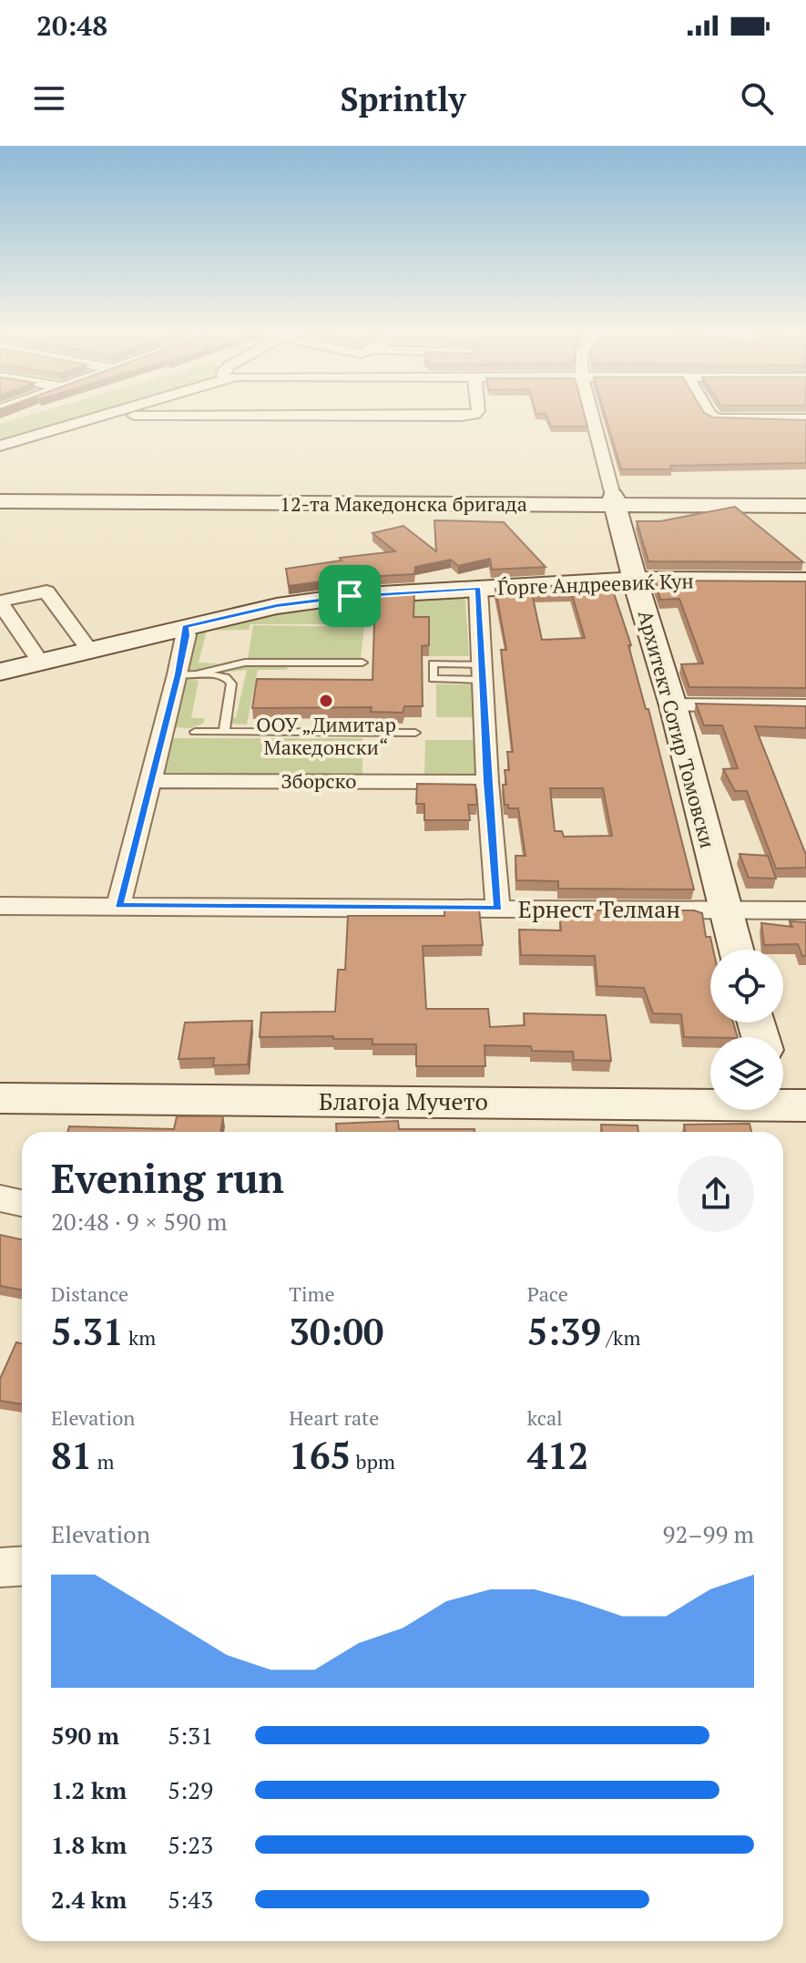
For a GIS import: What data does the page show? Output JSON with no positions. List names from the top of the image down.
{
  "streets": {
    "street": [
      "12-та Македонска бригада",
      "Ѓорге Андреевиќ Кун",
      "Архитект Сотир Томовски",
      "Зборско",
      "Ернест Телман",
      "Благоја Мучето"
    ]
  },
  "crossings": [
    ["12-та Македонска бригада", "Архитект Сотир Томовски"],
    ["Ѓорге Андреевиќ Кун", "Архитект Сотир Томовски"],
    ["Архитект Сотир Томовски", "Ернест Телман"]
  ],
  "places": ["ООУ „Димитар Македонски“"],
  "page": {
    "status": "20:48",
    "header": "Sprintly",
    "heading": ["Evening run", "20:48 · 9 × 590 m"],
    "stats": [
      ["Distance", "5.31 km"],
      ["Time", "30:00"],
      ["Pace", "5:39 /km"],
      ["Elevation", "81 m"],
      ["Heart rate", "165 bpm"],
      ["kcal", "412"]
    ],
    "chart": ["Elevation", "92–99 m"],
    "list": [
      {
        "name": "590 m",
        "note": "5:31"
      },
      {
        "name": "1.2 km",
        "note": "5:29"
      },
      {
        "name": "1.8 km",
        "note": "5:23"
      },
      {
        "name": "2.4 km",
        "note": "5:43"
      }
    ]
  }
}
